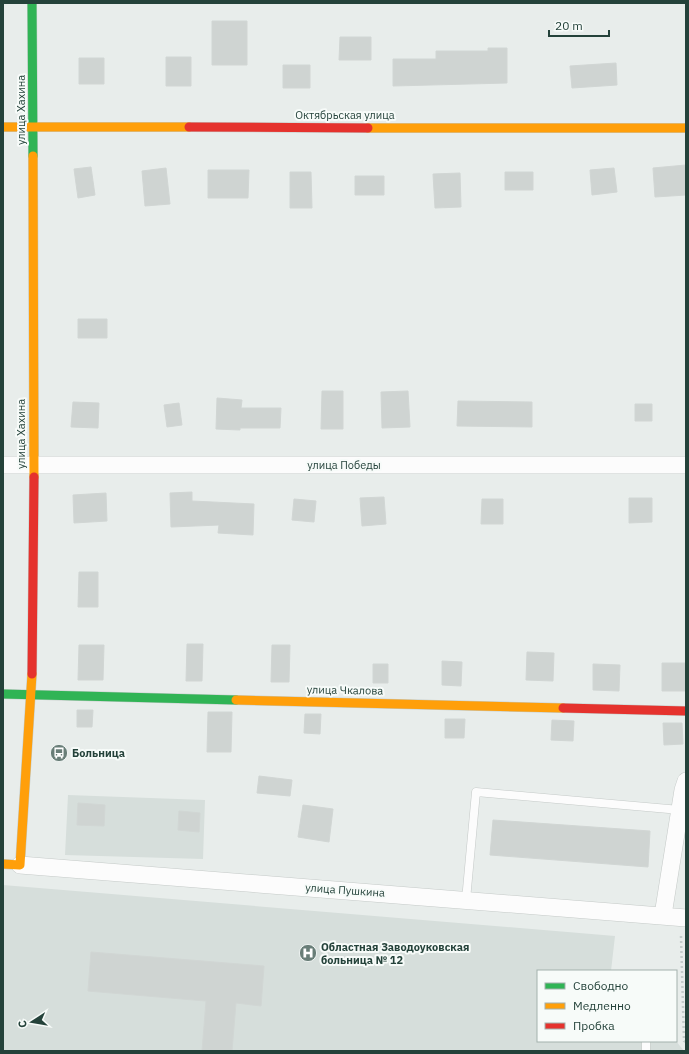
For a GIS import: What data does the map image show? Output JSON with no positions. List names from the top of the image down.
{
  "streets": {
    "street": [
      "улица Хахина",
      "Октябрьская улица",
      "улица Победы",
      "улица Чкалова",
      "улица Пушкина"
    ]
  },
  "crossings": [
    ["улица Хахина", "Октябрьская улица"],
    ["улица Хахина", "улица Победы"],
    ["улица Хахина", "улица Чкалова"],
    ["улица Хахина", "улица Пушкина"]
  ],
  "places": {
    "bus stop": ["Больница"],
    "hospital": ["Областная Заводоуковская больница № 12"]
  },
  "legend": ["Свободно", "Медленно", "Пробка"],
  "scale_bar": "20 m",
  "north": "left"
}
